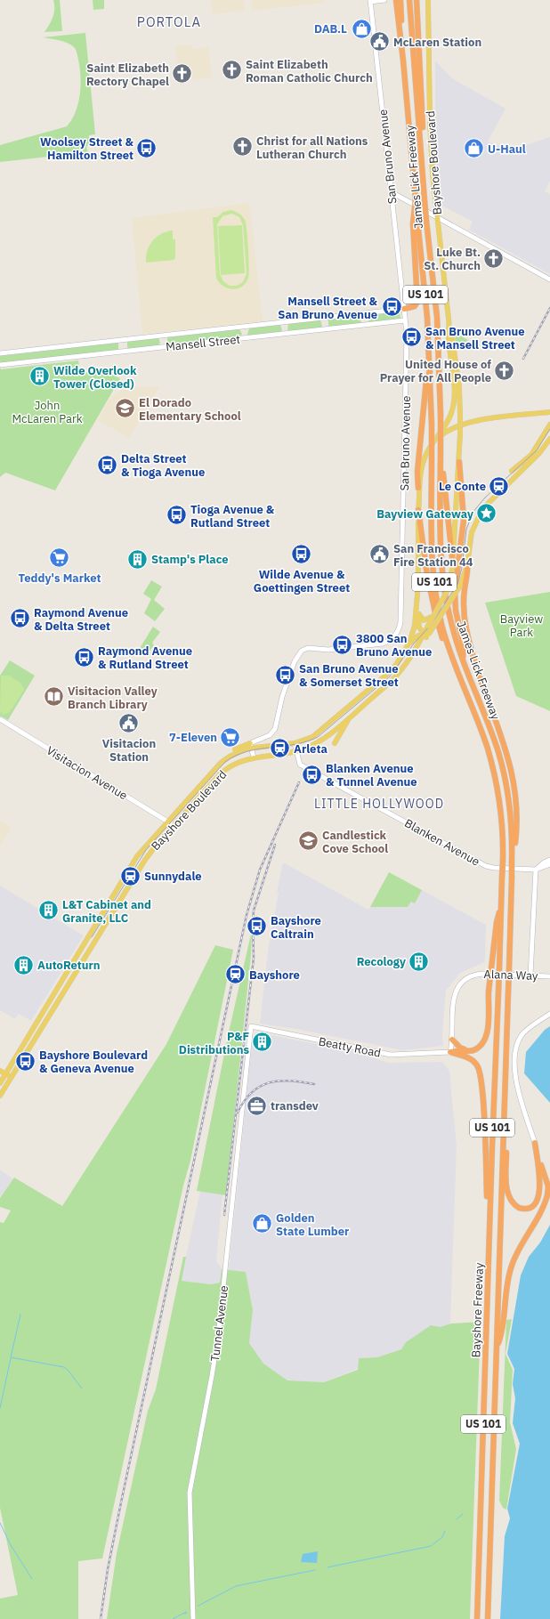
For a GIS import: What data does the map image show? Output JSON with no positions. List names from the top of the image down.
{
  "streets": {
    "highway": ["James Lick Freeway", "US 101", "Bayshore Freeway"],
    "main road": ["Bayshore Boulevard"],
    "street": [
      "San Bruno Avenue",
      "Mansell Street",
      "Visitacion Avenue",
      "Blanken Avenue",
      "Alana Way",
      "Beatty Road",
      "Tunnel Avenue"
    ]
  },
  "crossings": [
    ["San Bruno Avenue", "Bayshore Boulevard"],
    ["San Bruno Avenue", "Mansell Street"],
    ["Bayshore Boulevard", "Visitacion Avenue"],
    ["Bayshore Boulevard", "Blanken Avenue"],
    ["James Lick Freeway", "Bayshore Freeway"],
    ["Alana Way", "Beatty Road"],
    ["Beatty Road", "Tunnel Avenue"]
  ],
  "districts": ["PORTOLA", "LITTLE HOLLYWOOD"],
  "parks": ["John McLaren Park", "Bayview Park"],
  "places": {
    "shop": ["DAB.L", "U-Haul", "Golden State Lumber"],
    "public building": ["McLaren Station", "San Francisco Fire Station 44", "Visitacion Station"],
    "church": [
      "Saint Elizabeth Roman Catholic Church",
      "Saint Elizabeth Rectory Chapel",
      "Christ for all Nations Lutheran Church",
      "Luke Bt. St. Church",
      "United House of Prayer for All People"
    ],
    "bus stop": [
      "Woolsey Street & Hamilton Street",
      "Mansell Street & San Bruno Avenue",
      "San Bruno Avenue & Mansell Street",
      "Delta Street & Tioga Avenue",
      "Tioga Avenue & Rutland Street",
      "Wilde Avenue & Goettingen Street",
      "Raymond Avenue & Delta Street",
      "3800 San Bruno Avenue",
      "Raymond Avenue & Rutland Street",
      "San Bruno Avenue & Somerset Street",
      "Blanken Avenue & Tunnel Avenue",
      "Bayshore Caltrain",
      "Bayshore Boulevard & Geneva Avenue"
    ],
    "building": [
      "Wilde Overlook Tower (Closed)",
      "Stamp's Place",
      "L&T Cabinet and Granite, LLC",
      "Recology",
      "AutoReturn",
      "P&F Distributions"
    ],
    "school or university": ["El Dorado Elementary School", "Candlestick Cove School"],
    "station": [
      "Le Conte",
      "Arleta",
      "Sunnydale",
      "Bayshore"
    ],
    "place": ["Bayview Gateway"],
    "supermarket": ["Teddy's Market", "7-Eleven"],
    "library": ["Visitacion Valley Branch Library"],
    "office": ["transdev"]
  }
}
